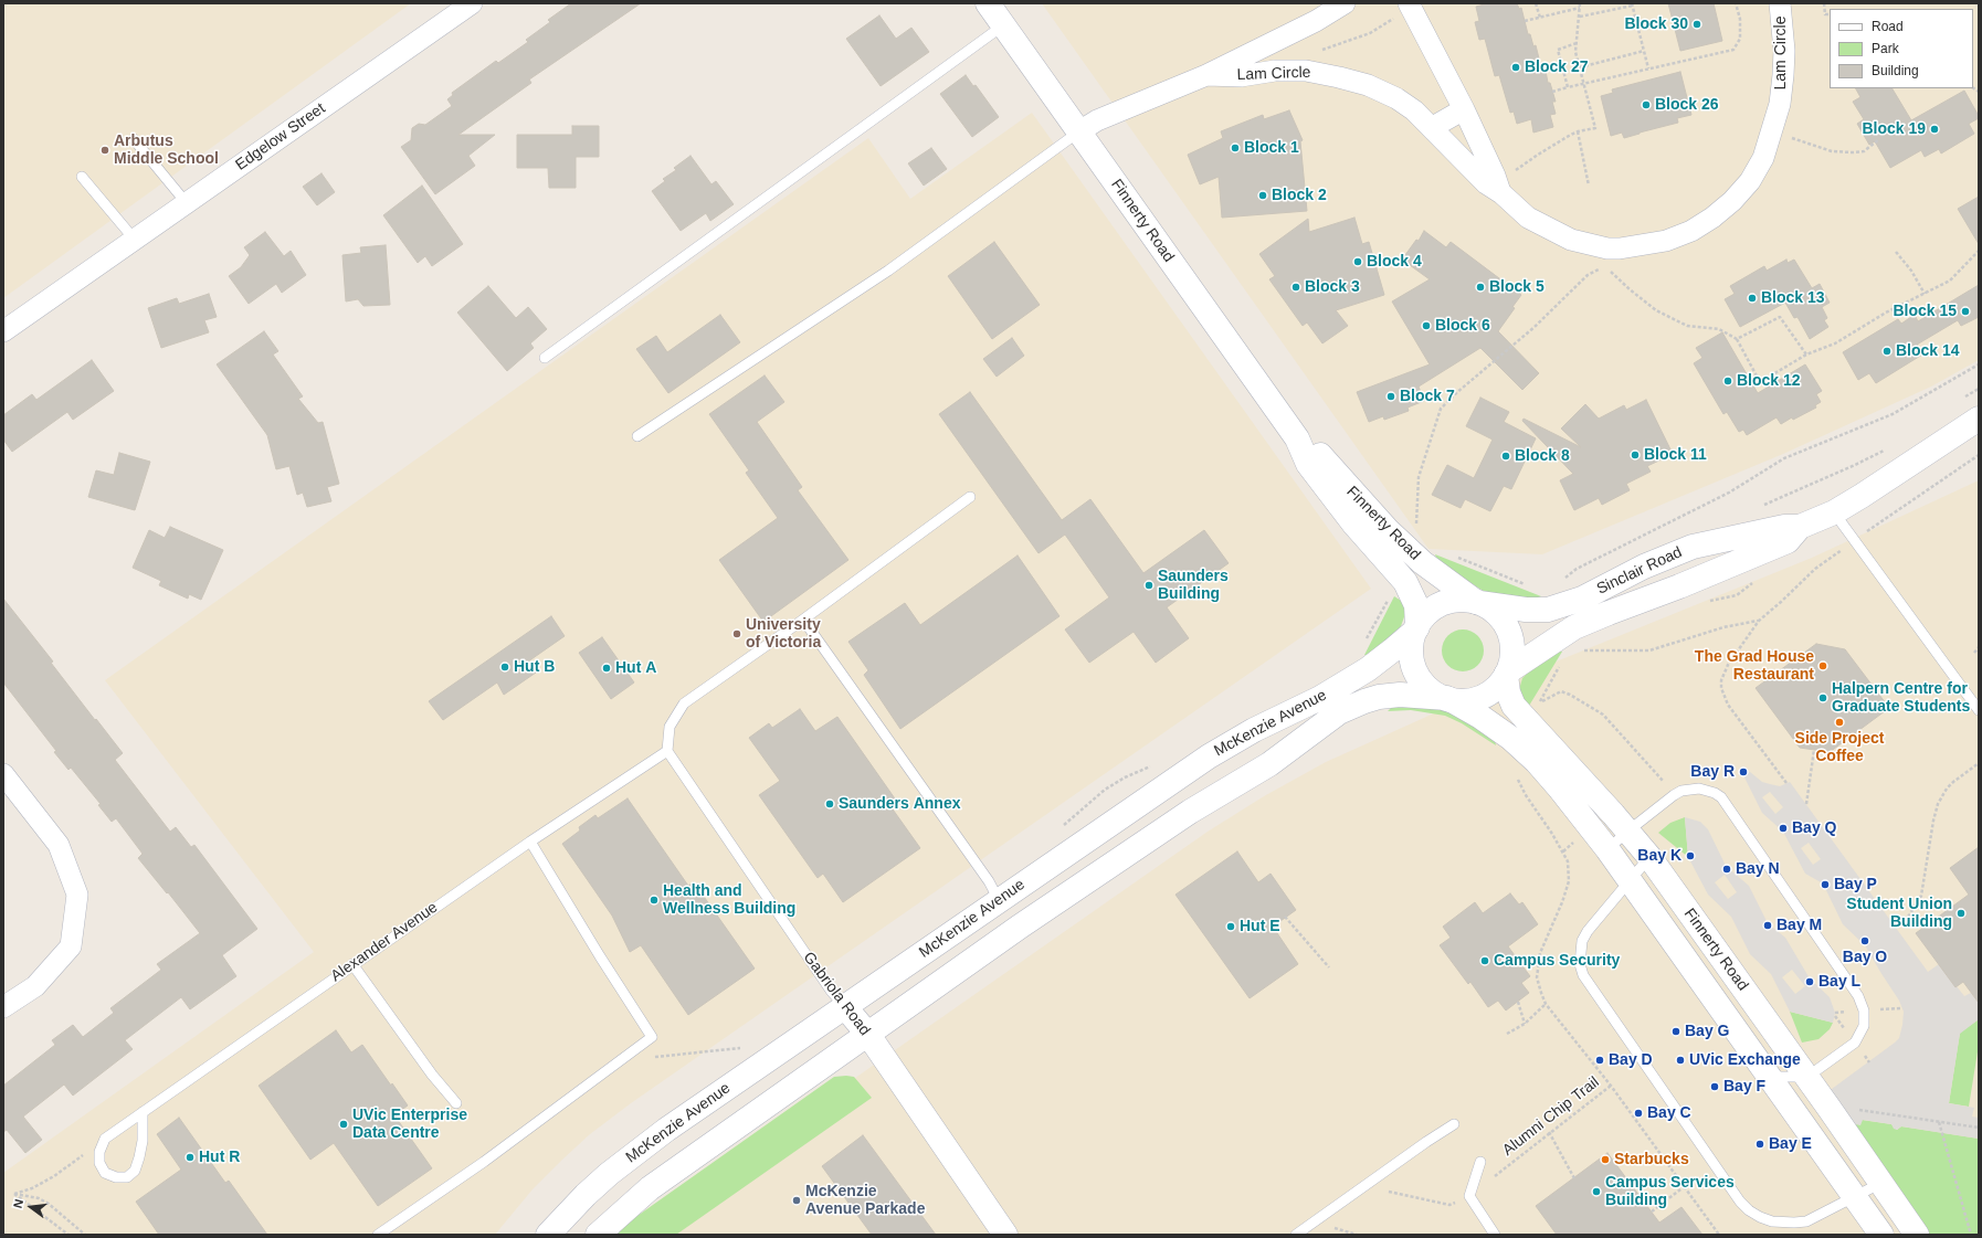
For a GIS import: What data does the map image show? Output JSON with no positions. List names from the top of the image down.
{
  "streets": {
    "main road": [
      "Finnerty Road",
      "Sinclair Road",
      "McKenzie Avenue",
      "Gabriola Road"
    ],
    "street": ["Lam Circle", "Edgelow Street"],
    "lane": ["Alexander Avenue"],
    "path": ["Alumni Chip Trail"]
  },
  "crossings": [
    ["Lam Circle", "Finnerty Road"],
    ["Finnerty Road", "Sinclair Road"],
    ["Finnerty Road", "McKenzie Avenue"],
    ["Sinclair Road", "McKenzie Avenue"],
    ["McKenzie Avenue", "Gabriola Road"],
    ["Alexander Avenue", "Gabriola Road"]
  ],
  "places": [
    "Block 30",
    "Block 27",
    "Block 26",
    "Block 19",
    "Block 1",
    "Arbutus Middle School",
    "Block 2",
    "Block 4",
    "Block 3",
    "Block 5",
    "Block 13",
    "Block 15",
    "Block 6",
    "Block 14",
    "Block 12",
    "Block 7",
    "Block 11",
    "Block 8",
    "Saunders Building",
    "University of Victoria",
    "The Grad House Restaurant",
    "Hut B",
    "Hut A",
    "Halpern Centre for Graduate Students",
    "Side Project Coffee",
    "Bay R",
    "Saunders Annex",
    "Bay Q",
    "Bay K",
    "Bay N",
    "Bay P",
    "Health and Wellness Building",
    "Student Union Building",
    "Bay M",
    "Hut E",
    "Bay O",
    "Campus Security",
    "Bay L",
    "Bay G",
    "Bay D",
    "UVic Exchange",
    "Bay F",
    "Bay C",
    "UVic Enterprise Data Centre",
    "Bay E",
    "Hut R",
    "Starbucks",
    "Campus Services Building",
    "McKenzie Avenue Parkade"
  ],
  "legend": ["Road", "Park", "Building"],
  "north": "left"
}
